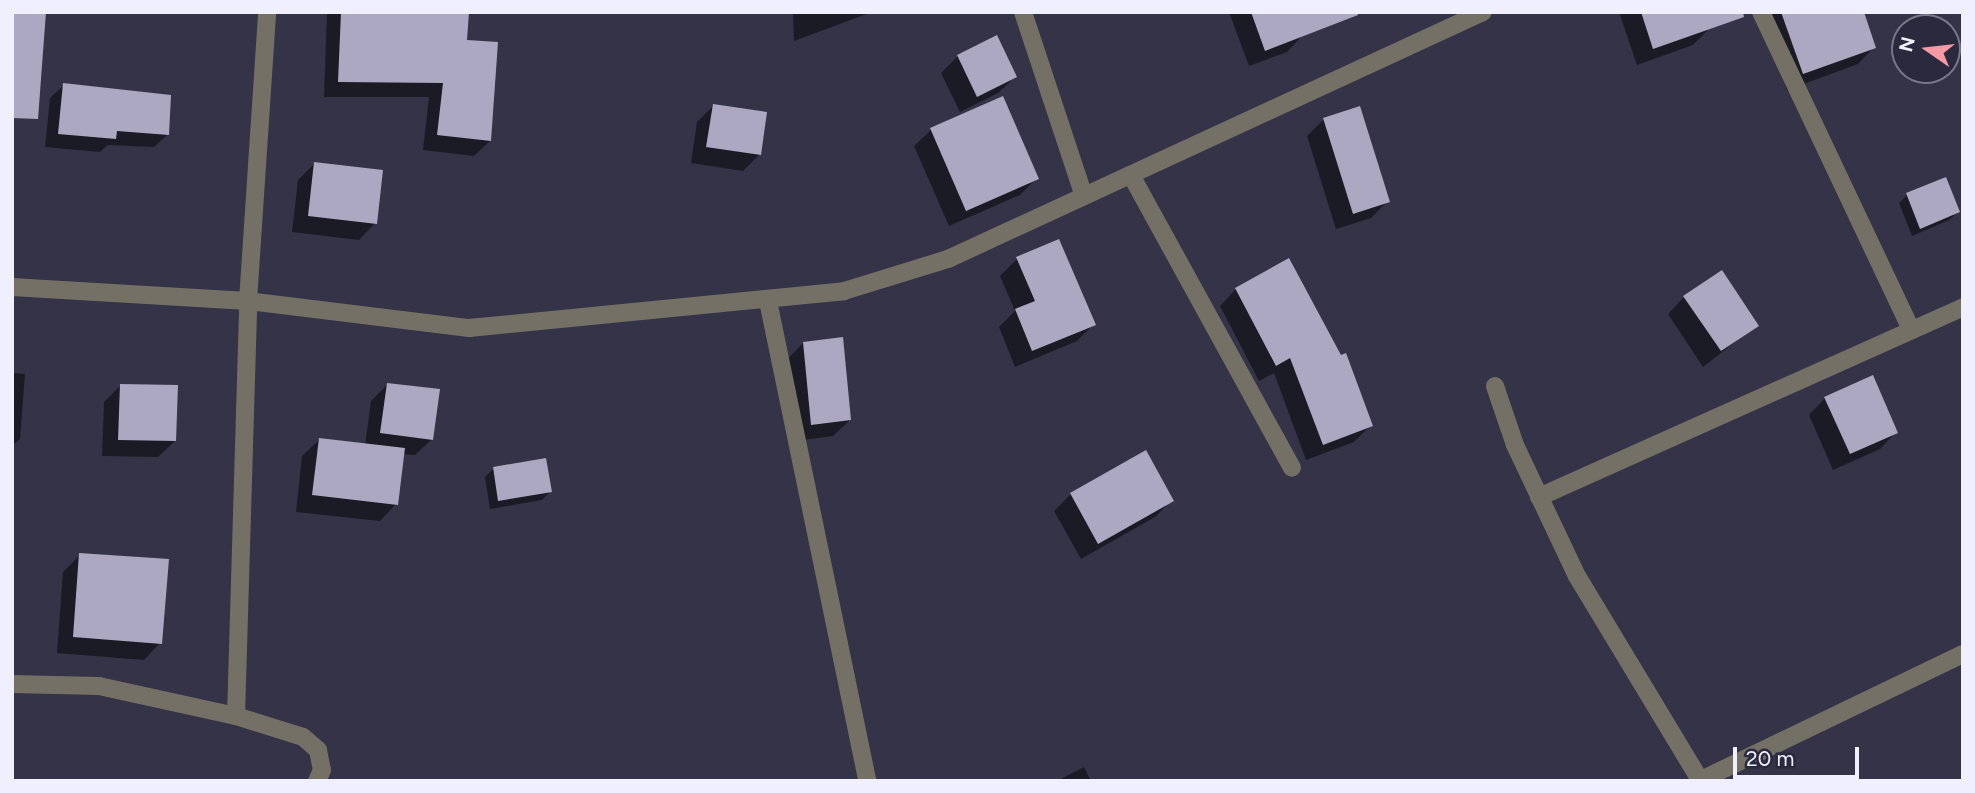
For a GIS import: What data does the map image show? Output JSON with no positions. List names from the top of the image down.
{
  "scale_bar": "20 m",
  "north": "left"
}
